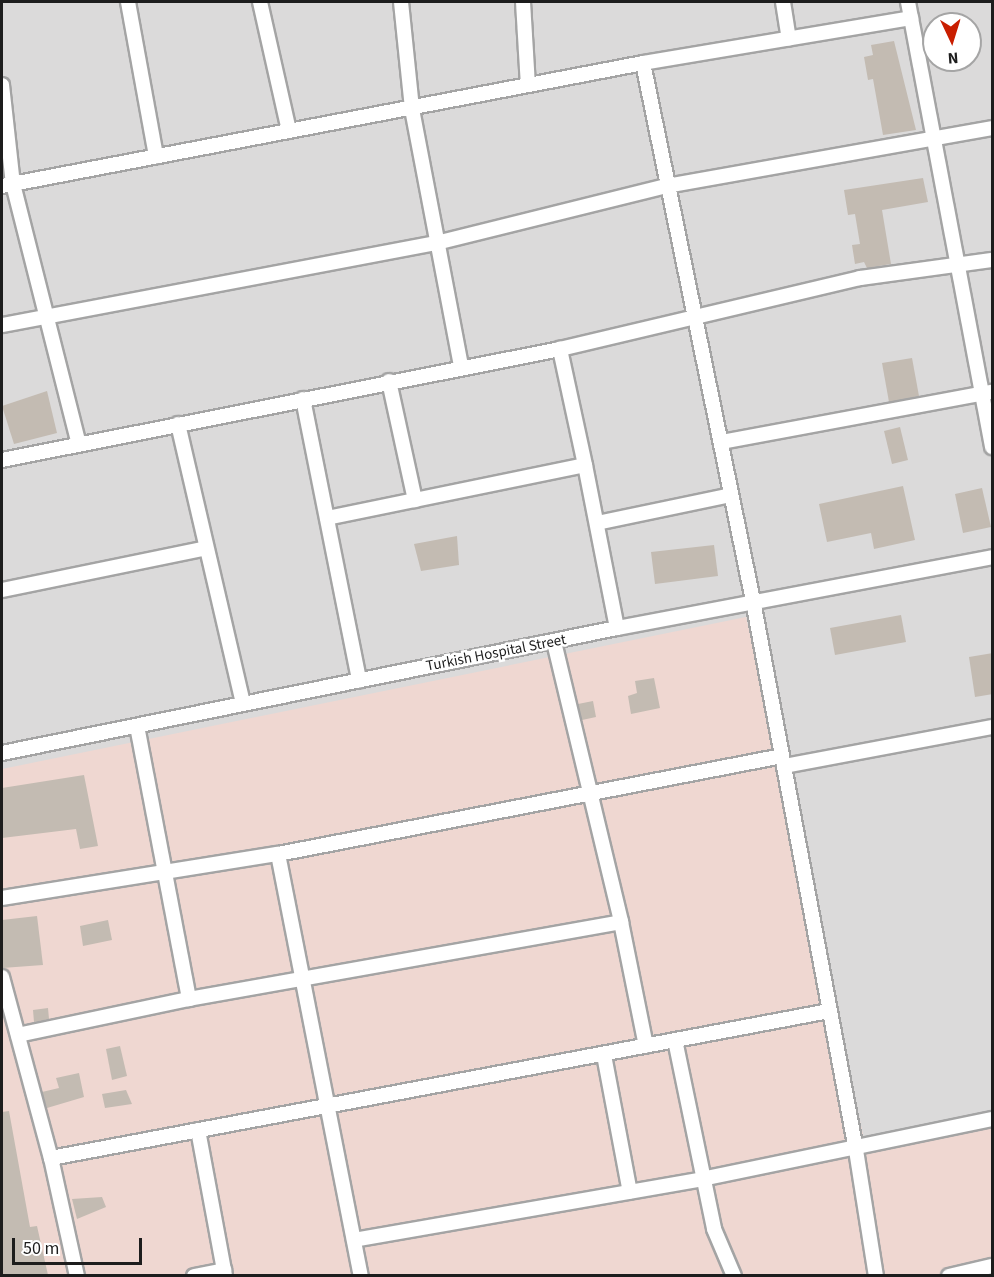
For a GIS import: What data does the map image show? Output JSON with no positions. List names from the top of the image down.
{
  "streets": {
    "street": ["Turkish Hospital Street"]
  },
  "scale_bar": "50 m",
  "north": "bottom"
}
